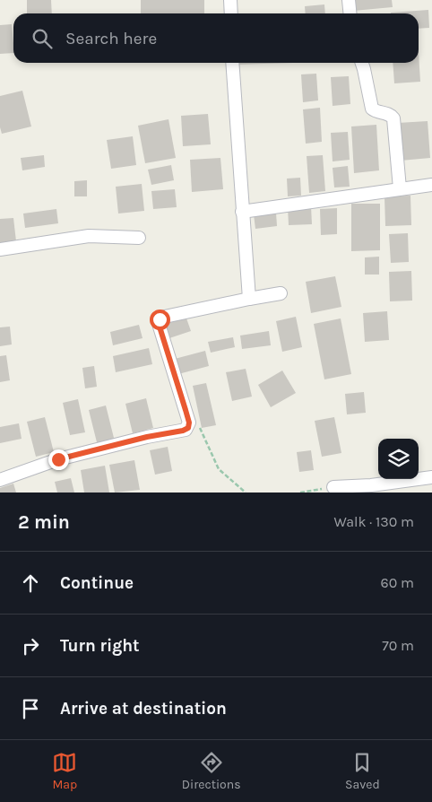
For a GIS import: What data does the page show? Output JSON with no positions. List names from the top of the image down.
{
  "page": {
    "search": "Search here",
    "heading": ["2 min", "Walk · 130 m"],
    "list": [
      ["Continue", "60 m"],
      ["Turn right", "70 m"],
      "Arrive at destination"
    ],
    "nav": ["Map", "Directions", "Saved"]
  }
}
